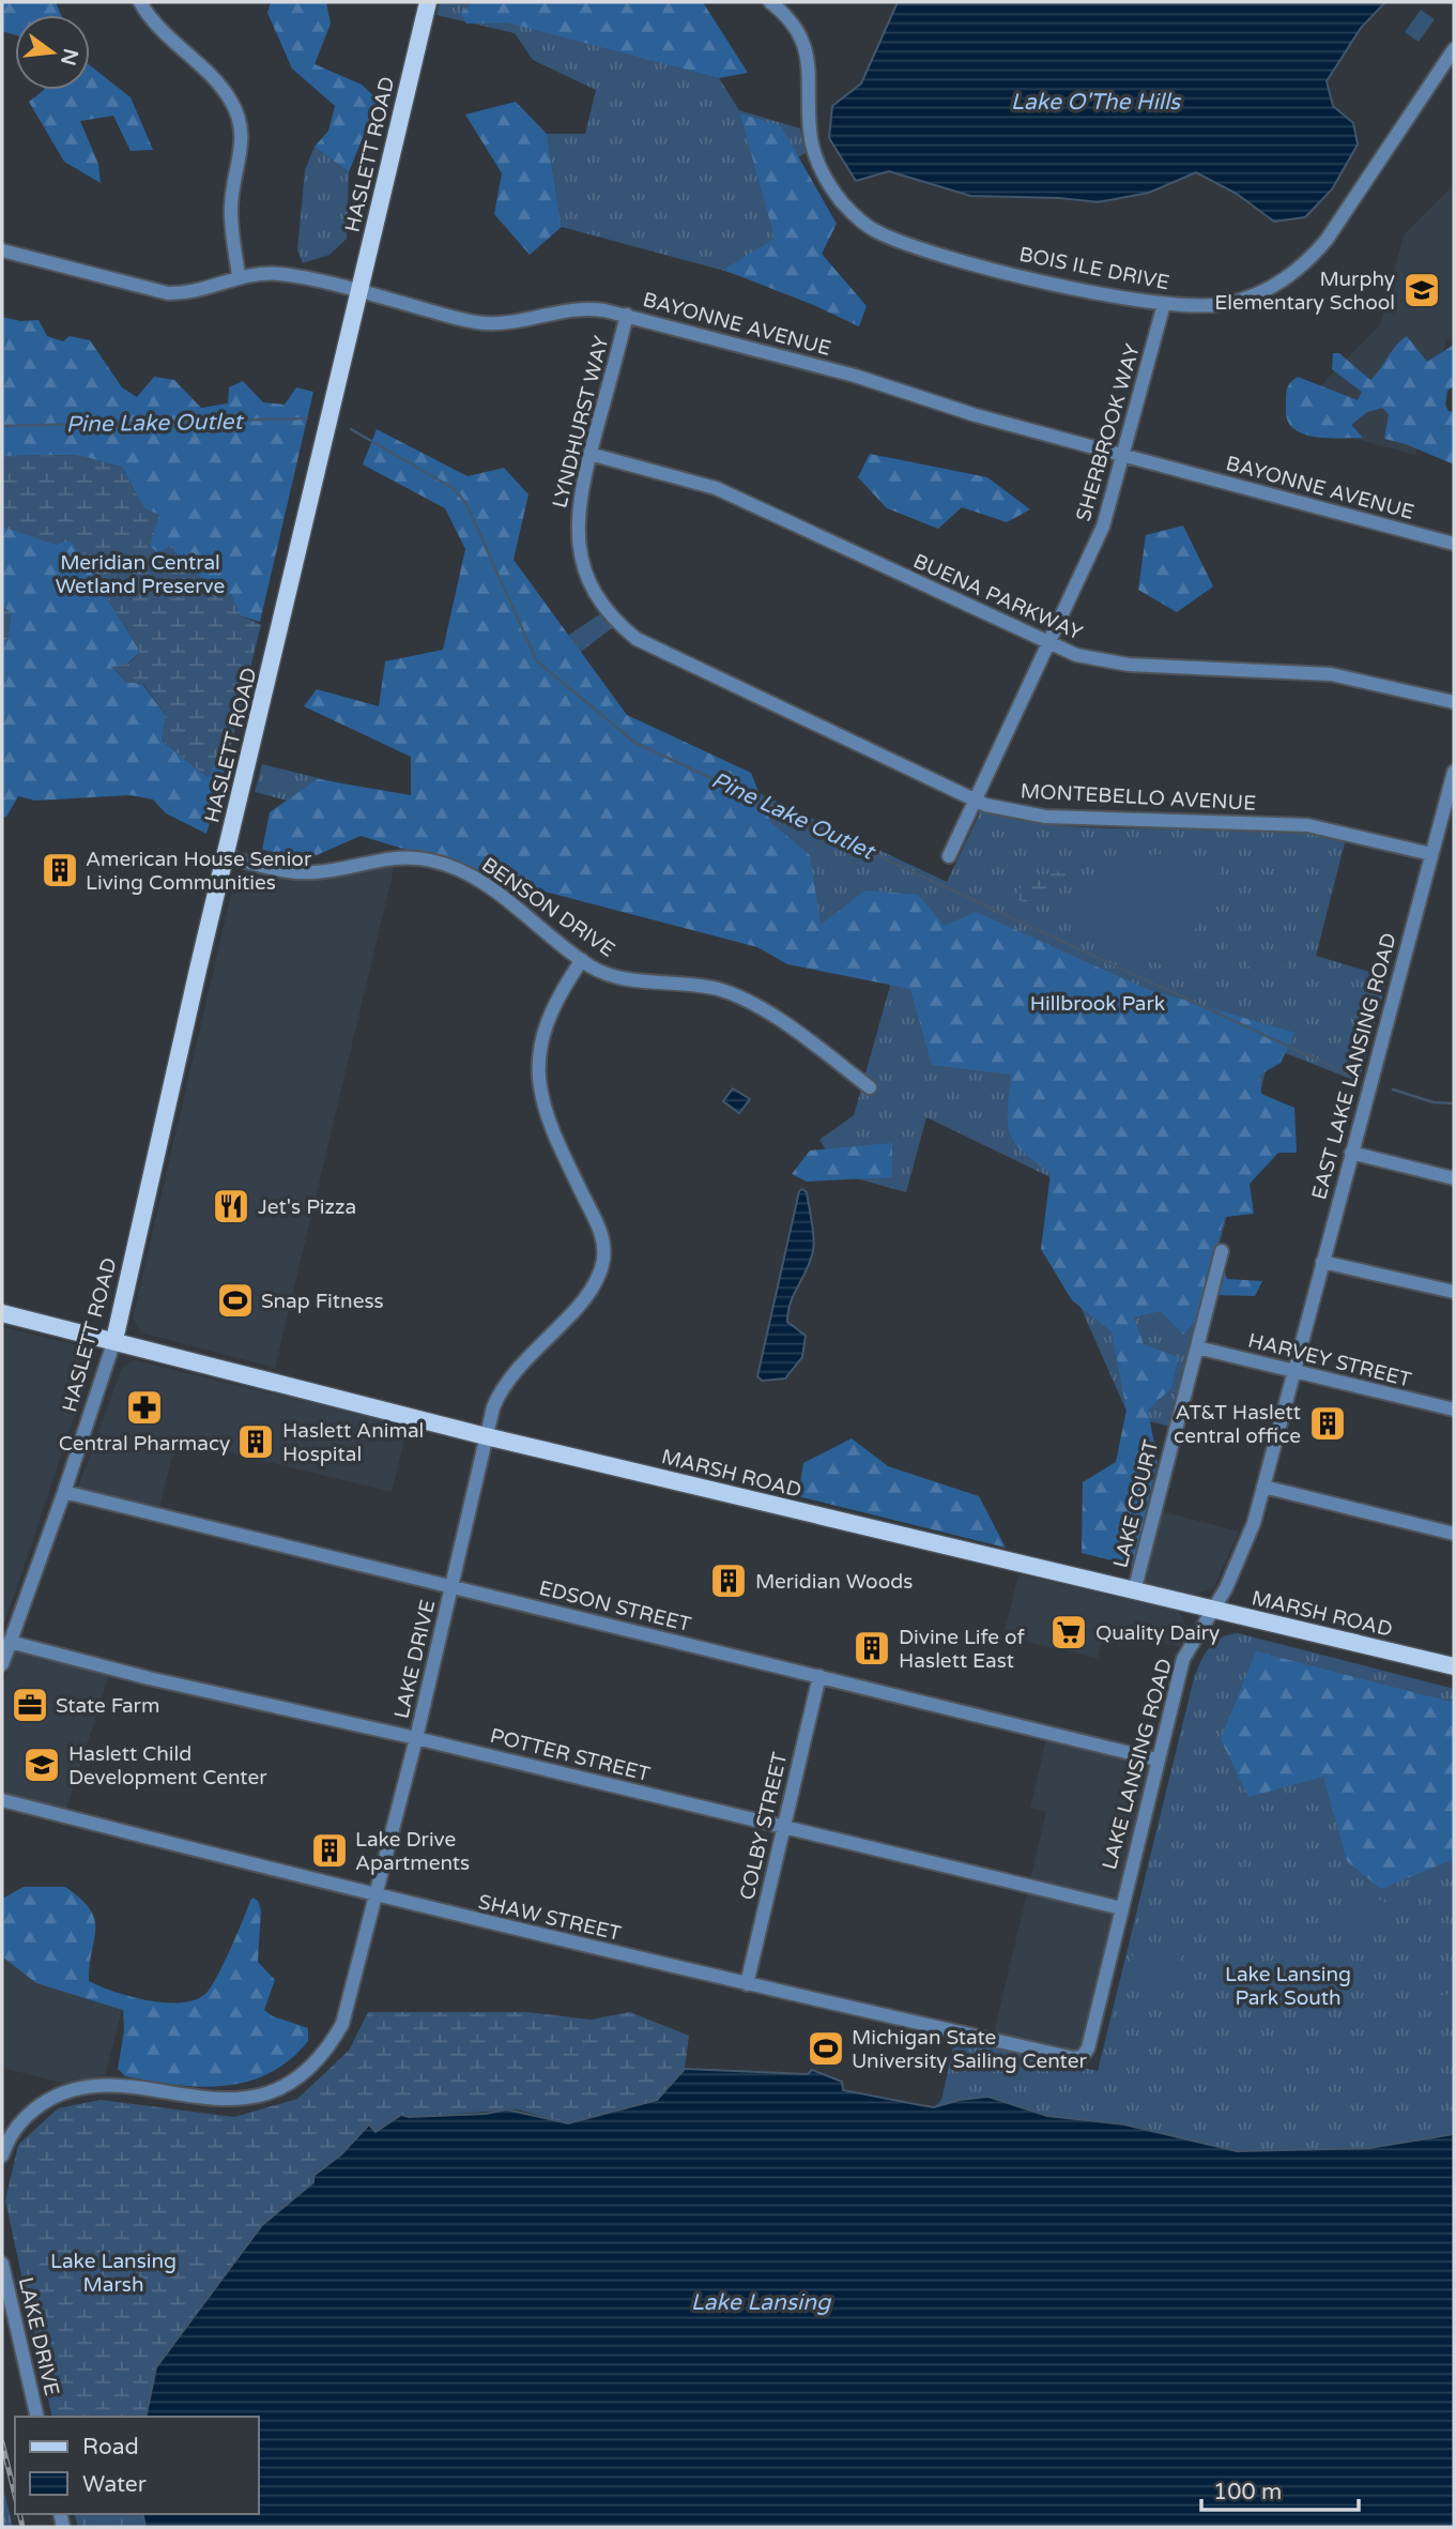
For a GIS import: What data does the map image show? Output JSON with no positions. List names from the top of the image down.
{
  "streets": {
    "main road": ["HASLETT ROAD", "MARSH ROAD"],
    "street": [
      "BOIS ILE DRIVE",
      "BAYONNE AVENUE",
      "LYNDHURST WAY",
      "SHERBROOK WAY",
      "BUENA PARKWAY",
      "MONTEBELLO AVENUE",
      "BENSON DRIVE",
      "EAST LAKE LANSING ROAD",
      "HARVEY STREET",
      "LAKE COURT",
      "EDSON STREET",
      "LAKE DRIVE",
      "POTTER STREET",
      "LAKE LANSING ROAD",
      "COLBY STREET",
      "SHAW STREET"
    ]
  },
  "crossings": [
    ["HASLETT ROAD", "BAYONNE AVENUE"],
    ["HASLETT ROAD", "BENSON DRIVE"],
    ["HASLETT ROAD", "MARSH ROAD"],
    ["HASLETT ROAD", "EDSON STREET"],
    ["HASLETT ROAD", "POTTER STREET"],
    ["BOIS ILE DRIVE", "SHERBROOK WAY"],
    ["BAYONNE AVENUE", "LYNDHURST WAY"],
    ["BAYONNE AVENUE", "SHERBROOK WAY"],
    ["LYNDHURST WAY", "BUENA PARKWAY"],
    ["LYNDHURST WAY", "MONTEBELLO AVENUE"],
    ["SHERBROOK WAY", "BUENA PARKWAY"],
    ["SHERBROOK WAY", "MONTEBELLO AVENUE"],
    ["MONTEBELLO AVENUE", "EAST LAKE LANSING ROAD"],
    ["BENSON DRIVE", "LAKE DRIVE"],
    ["EAST LAKE LANSING ROAD", "HARVEY STREET"],
    ["EAST LAKE LANSING ROAD", "LAKE LANSING ROAD"],
    ["HARVEY STREET", "LAKE COURT"],
    ["HARVEY STREET", "LAKE LANSING ROAD"],
    ["MARSH ROAD", "LAKE COURT"],
    ["MARSH ROAD", "LAKE DRIVE"],
    ["MARSH ROAD", "LAKE LANSING ROAD"],
    ["EDSON STREET", "LAKE DRIVE"],
    ["EDSON STREET", "LAKE LANSING ROAD"],
    ["EDSON STREET", "COLBY STREET"],
    ["LAKE DRIVE", "POTTER STREET"],
    ["LAKE DRIVE", "SHAW STREET"],
    ["POTTER STREET", "LAKE LANSING ROAD"],
    ["POTTER STREET", "COLBY STREET"],
    ["LAKE LANSING ROAD", "SHAW STREET"],
    ["COLBY STREET", "SHAW STREET"]
  ],
  "water": ["Lake O'The Hills", "Pine Lake Outlet", "Lake Lansing"],
  "parks": [
    "Meridian Central Wetland Preserve",
    "Hillbrook Park",
    "Lake Lansing Park South",
    "Lake Lansing Marsh"
  ],
  "places": {
    "school or university": ["Murphy Elementary School", "Haslett Child Development Center"],
    "building": [
      "American House Senior Living Communities",
      "AT&T Haslett central office",
      "Haslett Animal Hospital",
      "Meridian Woods",
      "Divine Life of Haslett East",
      "Lake Drive Apartments"
    ],
    "restaurant": ["Jet's Pizza"],
    "sports": ["Snap Fitness", "Michigan State University Sailing Center"],
    "pharmacy": ["Central Pharmacy"],
    "supermarket": ["Quality Dairy"],
    "office": ["State Farm"]
  },
  "legend": ["Road", "Water"],
  "scale_bar": "100 m",
  "north": "right"
}
